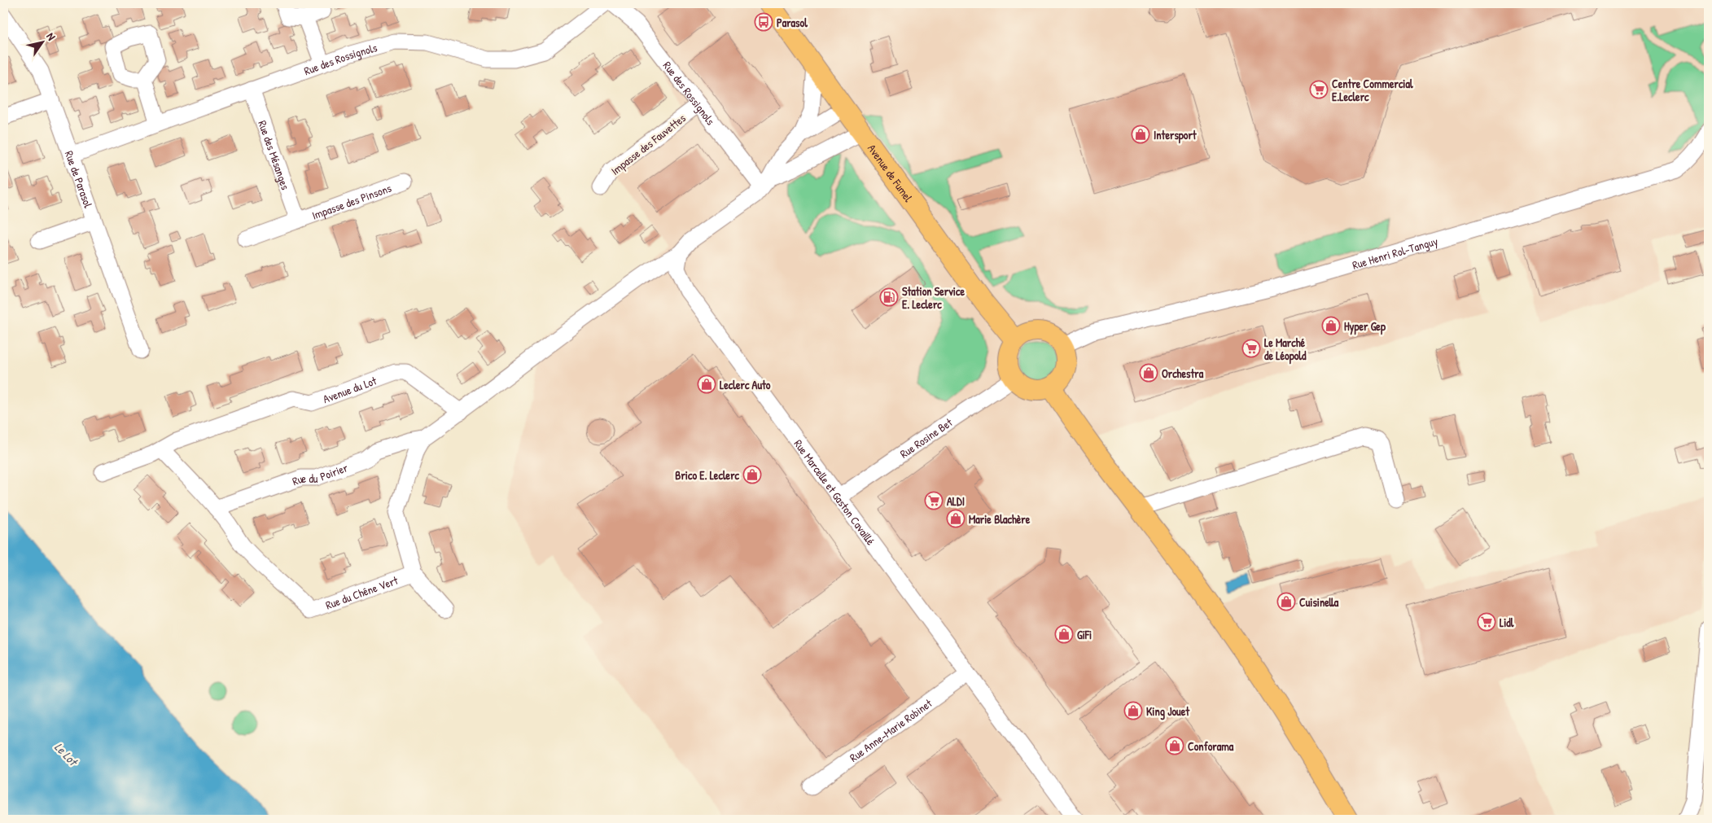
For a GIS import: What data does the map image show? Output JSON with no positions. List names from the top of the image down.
{
  "streets": {
    "main road": ["Avenue de Fumel"],
    "street": [
      "Rue des Rossignols",
      "Impasse des Fauvettes",
      "Rue des Mésanges",
      "Rue de Parasol",
      "Impasse des Pinsons",
      "Rue Henri Rol-Tanguy",
      "Avenue du Lot",
      "Rue Rosine Bet",
      "Rue du Poirier",
      "Rue Marcelle et Gaston Cavaillé",
      "Rue du Chêne Vert",
      "Rue Anne-Marie Robinet"
    ]
  },
  "crossings": [
    ["Rue des Rossignols", "Impasse des Fauvettes"],
    ["Rue des Rossignols", "Rue des Mésanges"],
    ["Rue des Rossignols", "Rue de Parasol"],
    ["Rue des Mésanges", "Impasse des Pinsons"],
    ["Avenue de Fumel", "Rue Henri Rol-Tanguy"],
    ["Avenue de Fumel", "Rue Rosine Bet"],
    ["Rue Henri Rol-Tanguy", "Rue Rosine Bet"],
    ["Rue Rosine Bet", "Rue Marcelle et Gaston Cavaillé"],
    ["Rue du Poirier", "Rue du Chêne Vert"],
    ["Rue Marcelle et Gaston Cavaillé", "Rue Anne-Marie Robinet"]
  ],
  "water": ["Le Lot"],
  "places": {
    "bus stop": ["Parasol"],
    "supermarket": [
      "Centre Commercial E.Leclerc",
      "Le Marché de Léopold",
      "ALDI",
      "Lidl"
    ],
    "shop": [
      "Intersport",
      "Hyper Gep",
      "Orchestra",
      "Leclerc Auto",
      "Brico E. Leclerc",
      "Marie Blachère",
      "Cuisinella",
      "GiFi",
      "King Jouet",
      "Conforama"
    ],
    "fuel station": ["Station Service E. Leclerc"]
  },
  "north": "top right"
}
